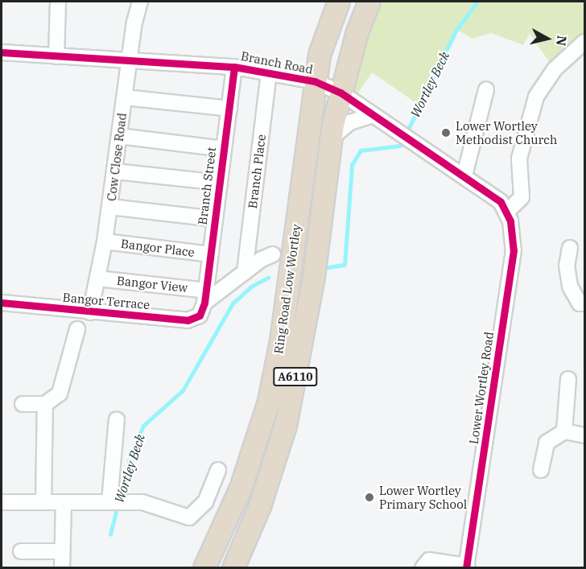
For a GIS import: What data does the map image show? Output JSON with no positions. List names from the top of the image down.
{
  "streets": {
    "highway": ["Ring Road Low Wortley", "A6110"],
    "street": [
      "Branch Road",
      "Cow Close Road",
      "Branch Place",
      "Branch Street",
      "Bangor Place",
      "Bangor View",
      "Bangor Terrace",
      "Lower Wortley Road"
    ]
  },
  "crossings": [
    ["Branch Road", "Cow Close Road"],
    ["Branch Road", "Branch Place"],
    ["Branch Road", "Branch Street"],
    ["Branch Road", "Ring Road Low Wortley"],
    ["Branch Road", "A6110"],
    ["Branch Road", "Lower Wortley Road"],
    ["Cow Close Road", "Bangor Place"],
    ["Cow Close Road", "Bangor View"],
    ["Cow Close Road", "Bangor Terrace"],
    ["Branch Street", "Bangor Place"],
    ["Branch Street", "Bangor View"],
    ["Branch Street", "Bangor Terrace"],
    ["Bangor View", "Bangor Terrace"],
    ["Ring Road Low Wortley", "A6110"]
  ],
  "water": ["Wortley Beck"],
  "places": ["Lower Wortley Methodist Church", "Lower Wortley Primary School"],
  "north": "right"
}
